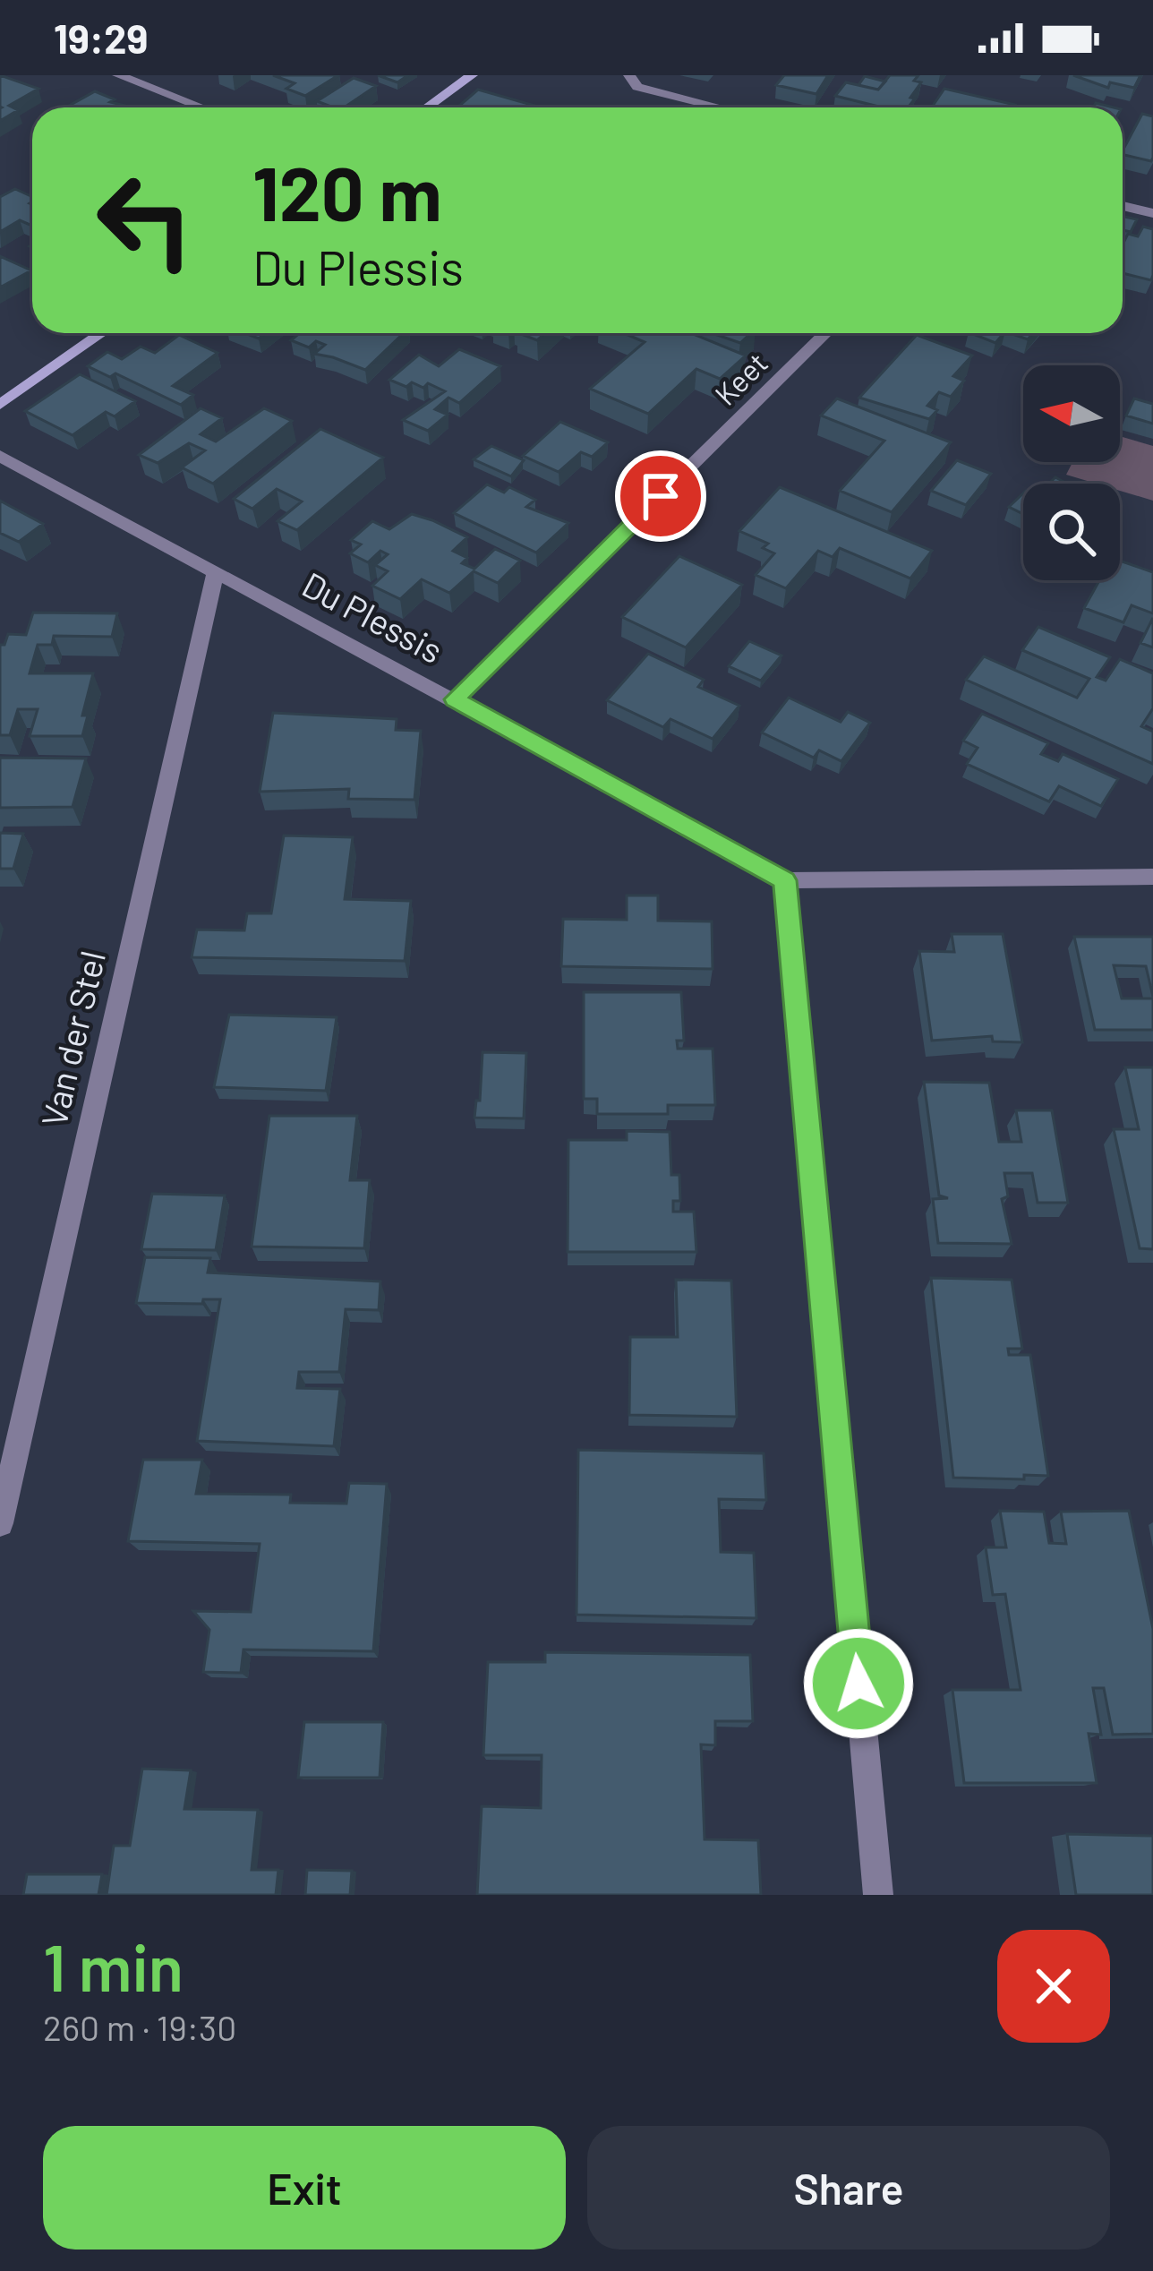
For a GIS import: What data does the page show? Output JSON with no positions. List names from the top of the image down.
{
  "streets": {
    "street": ["Keet", "Du Plessis", "Van der Stel"]
  },
  "crossings": [
    ["Keet", "Du Plessis"],
    ["Du Plessis", "Van der Stel"]
  ],
  "north": "left",
  "page": {
    "status": "19:29",
    "turn": ["120 m", "Du Plessis"],
    "heading": ["1 min", "260 m · 19:30"],
    "buttons": ["Exit", "Share"]
  }
}
